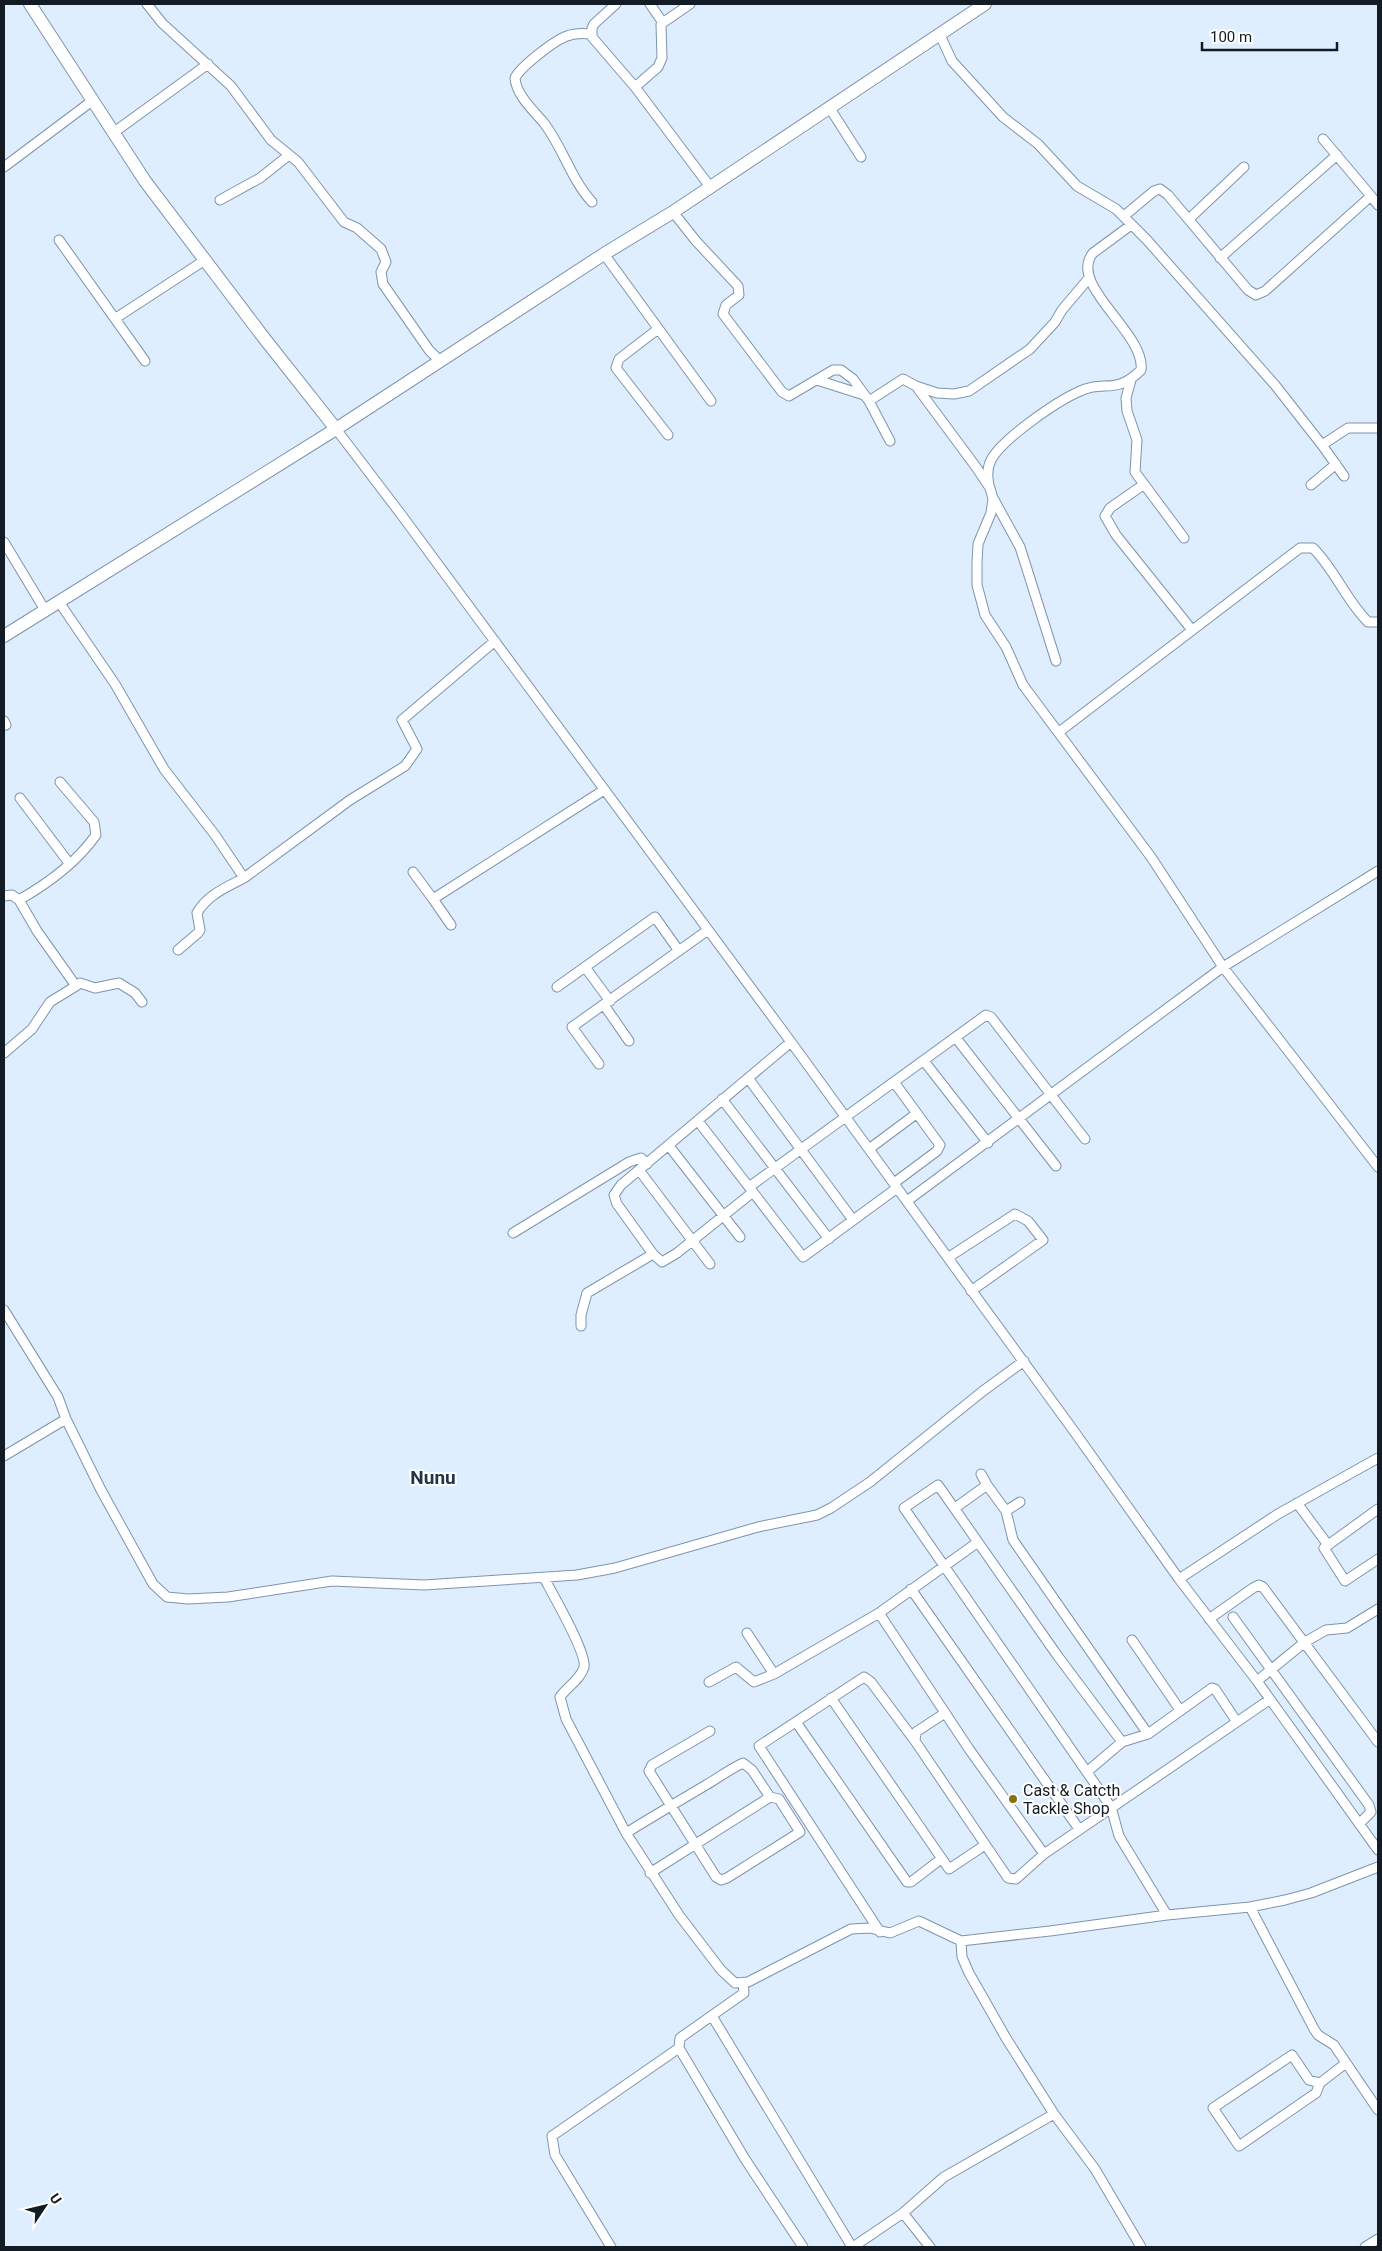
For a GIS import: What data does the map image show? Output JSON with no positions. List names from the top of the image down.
{
  "districts": ["Nunu"],
  "places": ["Cast & Catcth Tackle Shop"],
  "scale_bar": "100 m",
  "north": "top right"
}
